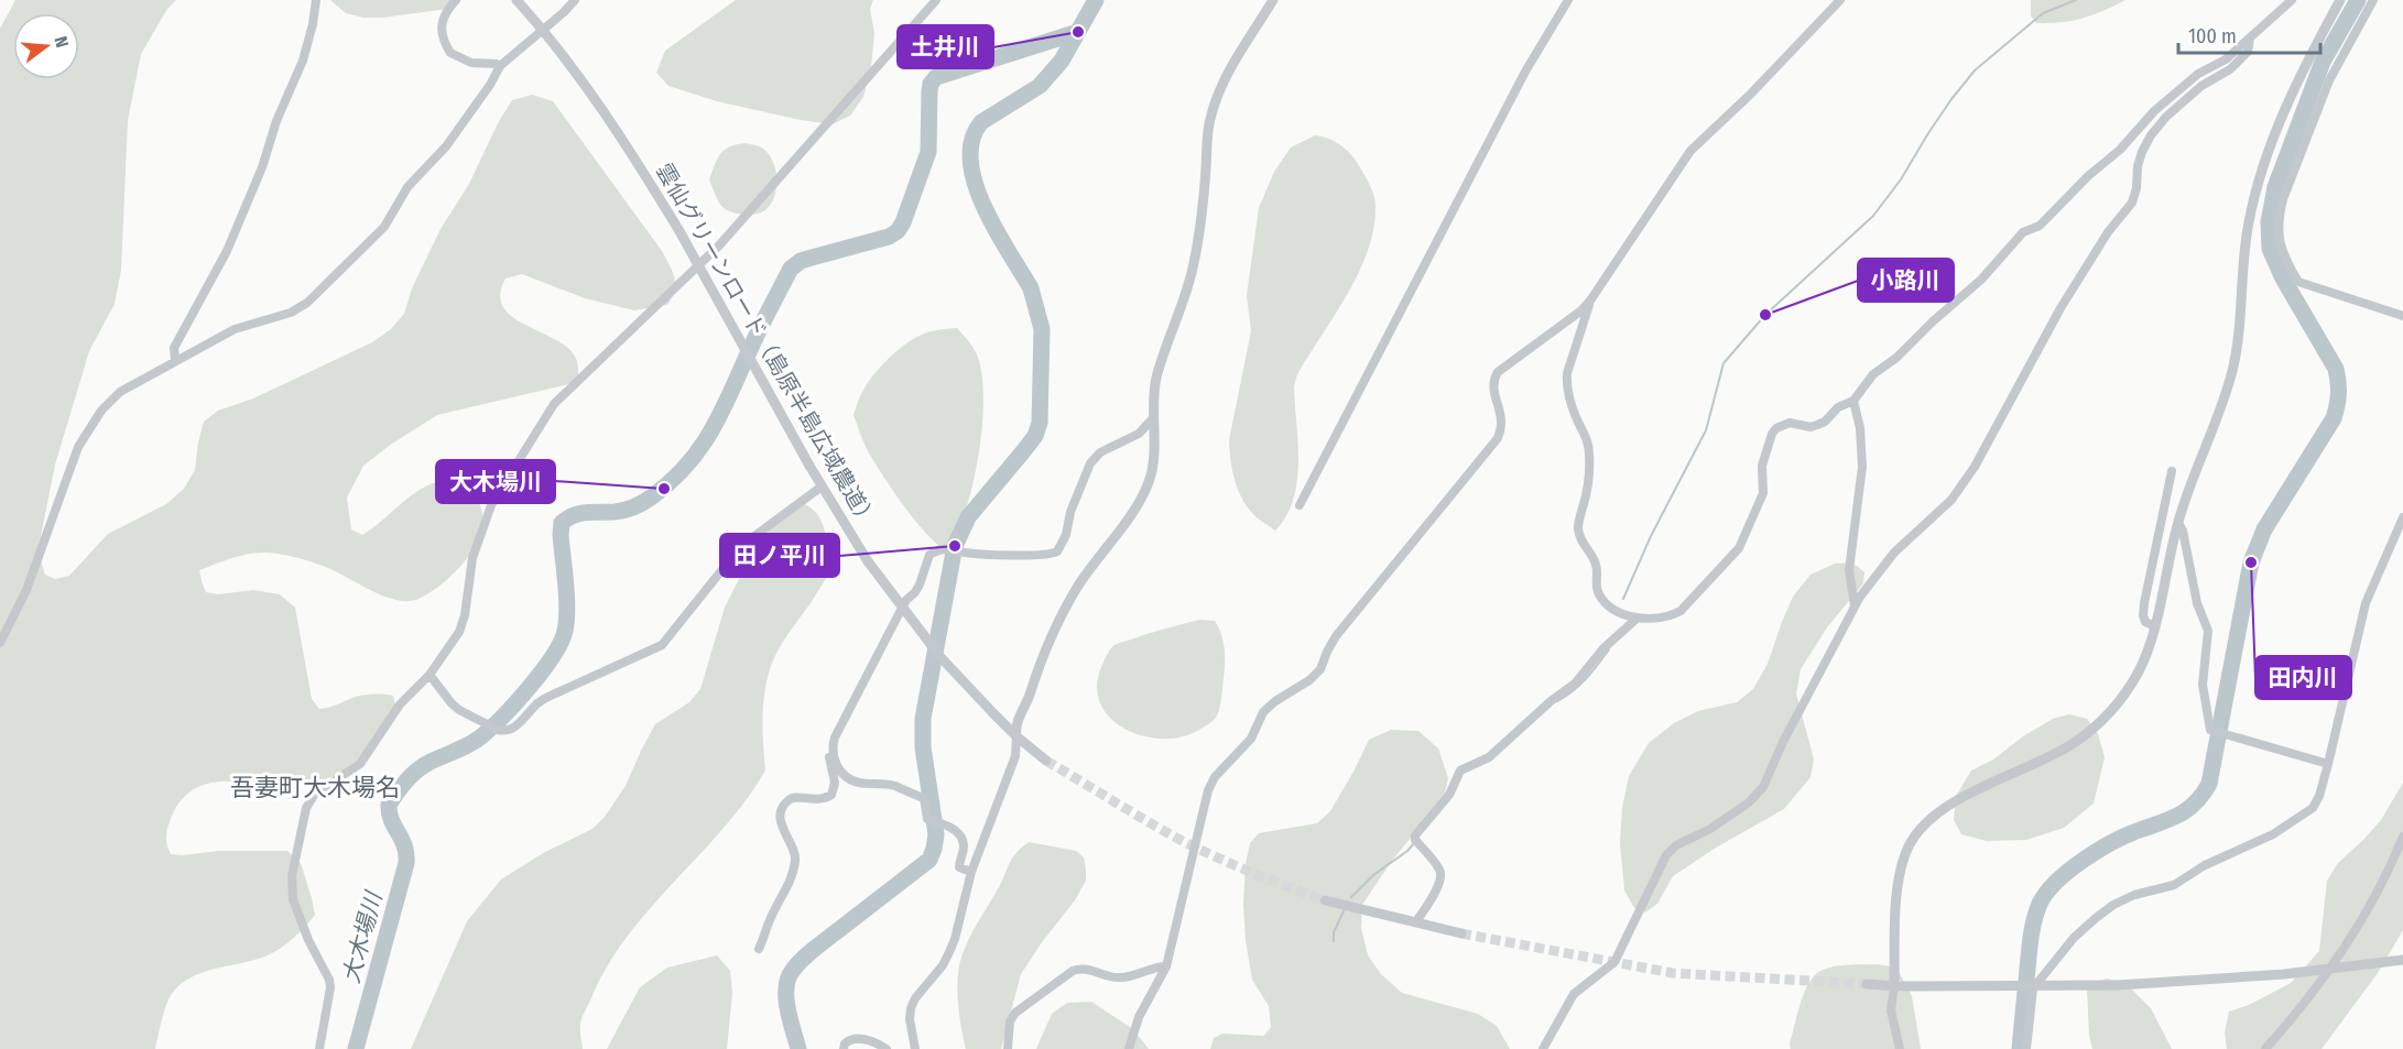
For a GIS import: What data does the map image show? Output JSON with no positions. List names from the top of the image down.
{
  "streets": {
    "street": ["雲仙グリーンロード（島原半島広域農道）"]
  },
  "districts": ["吾妻町大木場名"],
  "water": ["大木場川"],
  "places": [
    "土井川",
    "小路川",
    "大木場川",
    "田ノ平川",
    "田内川"
  ],
  "scale_bar": "100 m",
  "north": "right"
}
